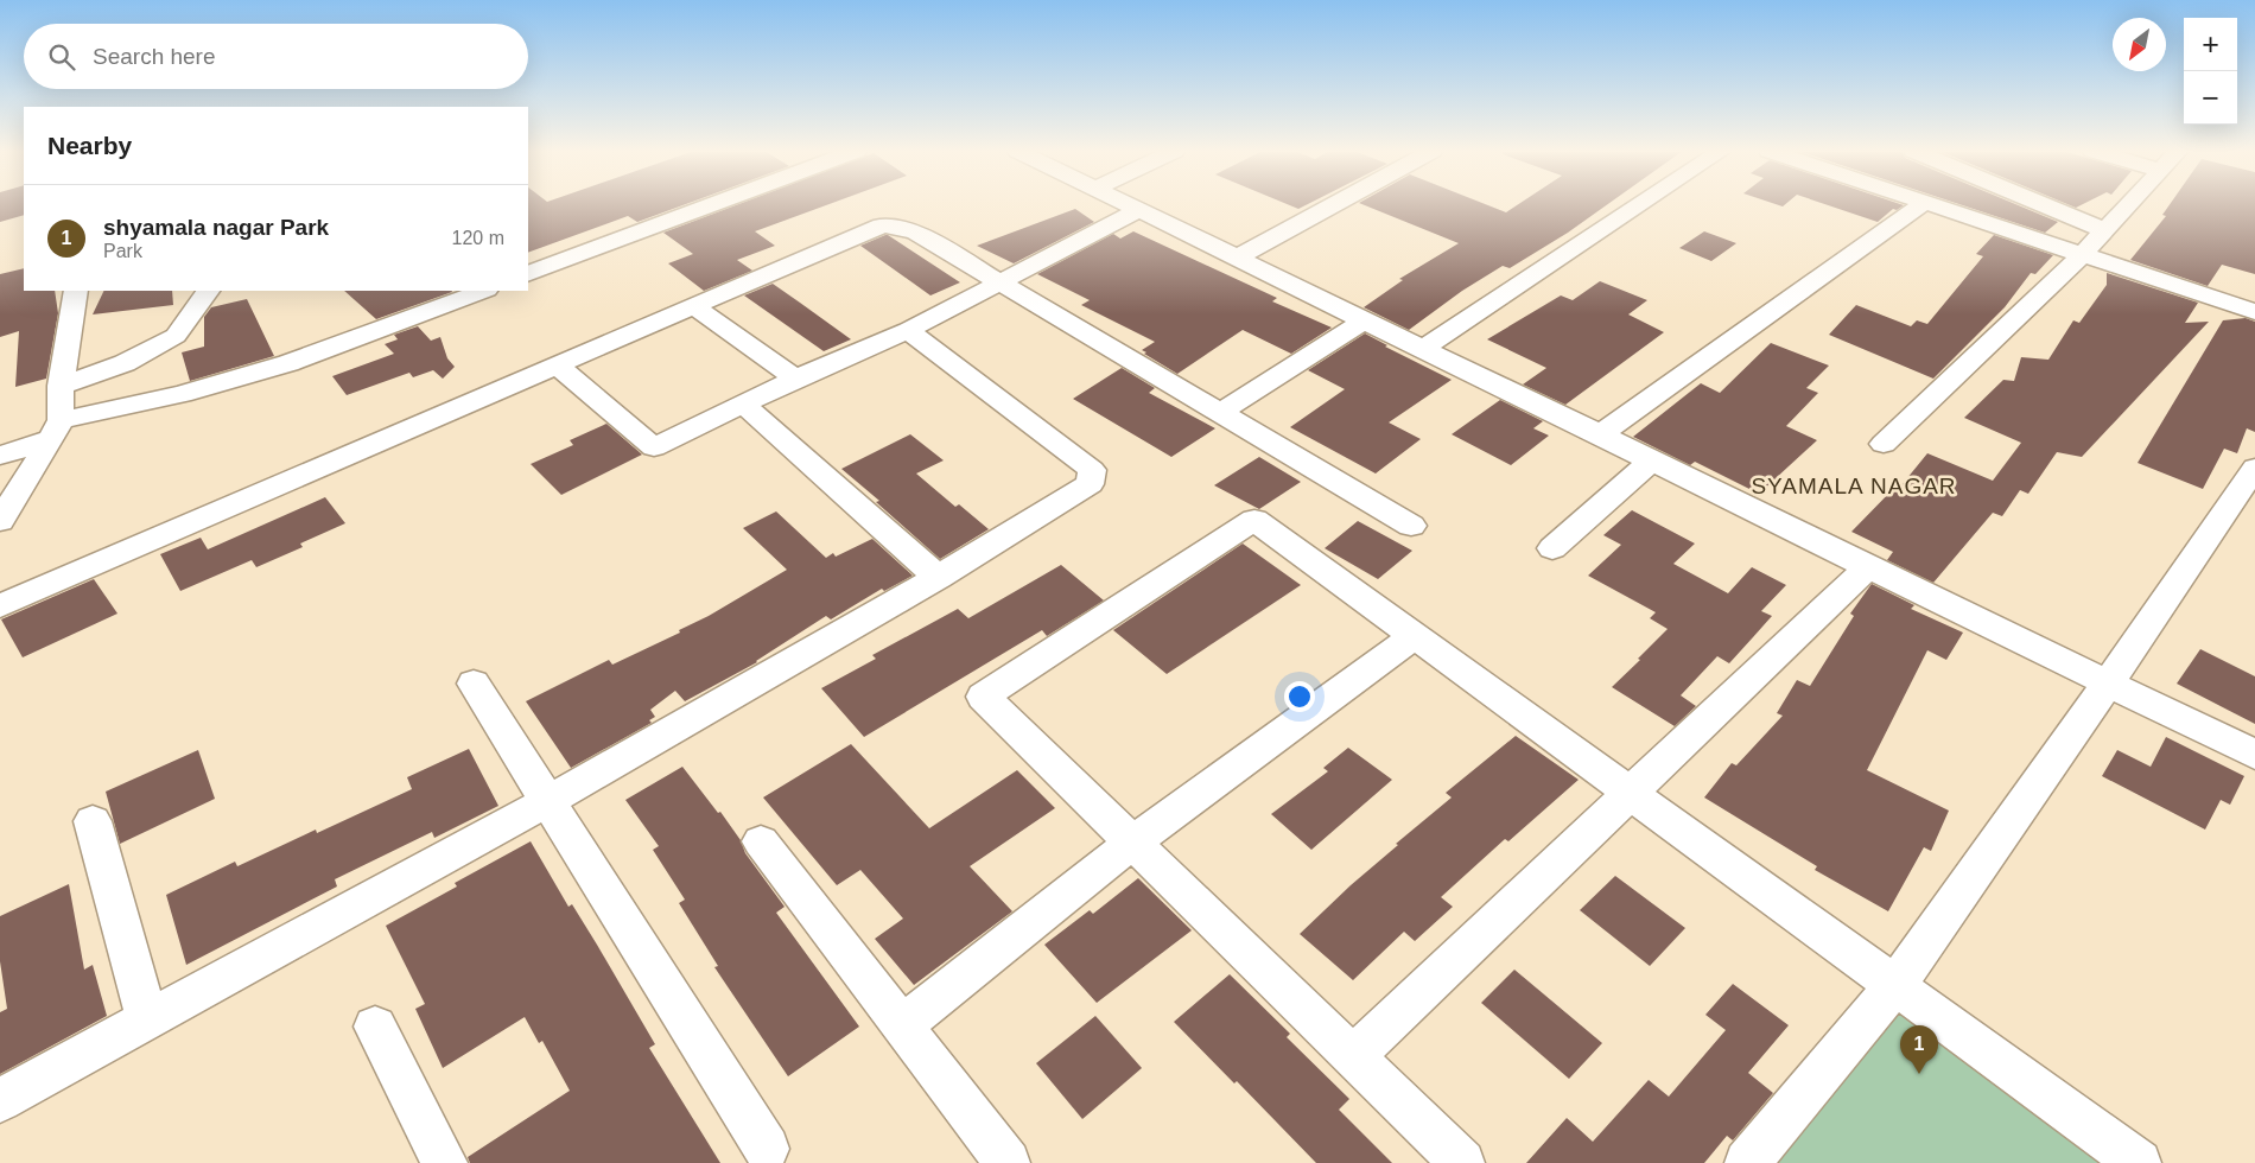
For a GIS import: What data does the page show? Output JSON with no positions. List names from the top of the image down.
{
  "districts": ["SYAMALA NAGAR"],
  "north": "bottom left",
  "page": {
    "map_buttons": ["+", "−"],
    "search": "Search here",
    "heading": "Nearby",
    "list": [
      {
        "mark": "1",
        "name": "shyamala nagar Park",
        "note": "Park",
        "value": "120 m"
      }
    ],
    "pins": "1"
  }
}
